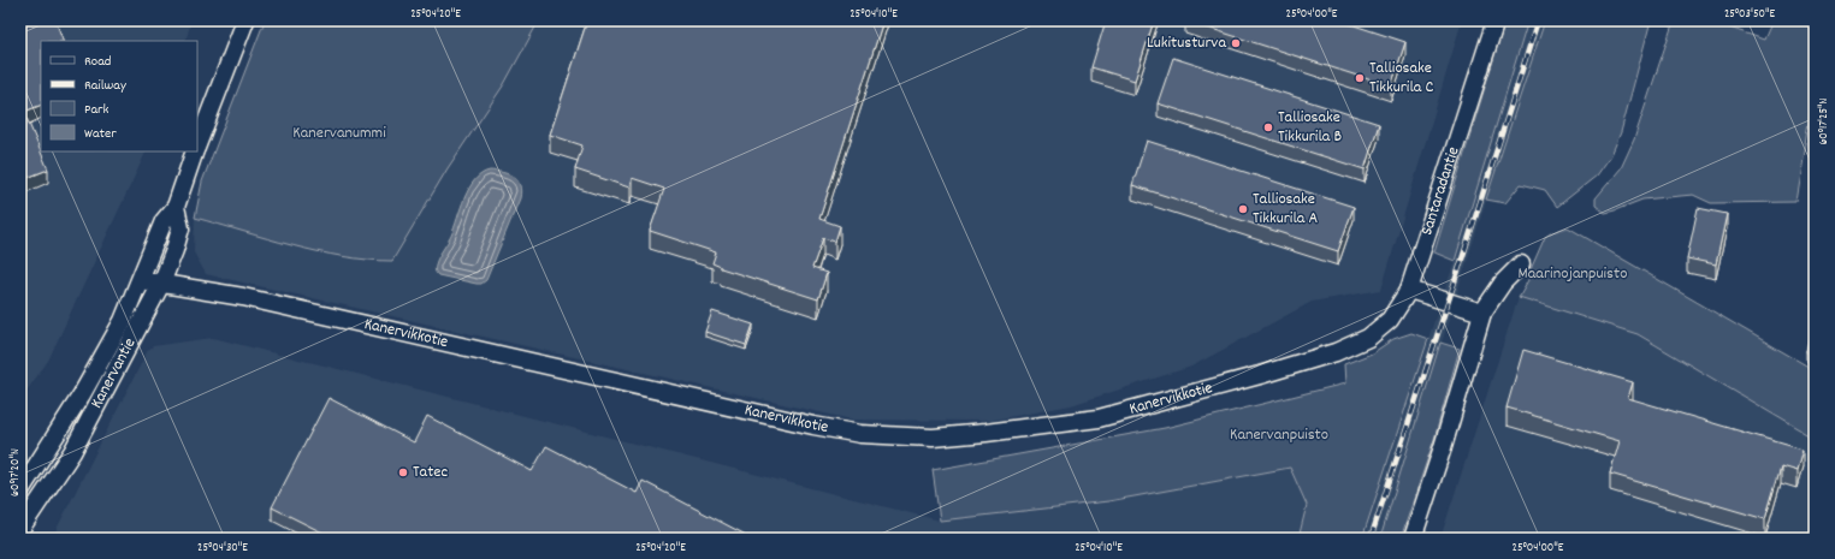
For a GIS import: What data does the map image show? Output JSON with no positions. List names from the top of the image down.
{
  "streets": {
    "street": ["Santaradantie", "Kanervikkotie", "Kanervantie"]
  },
  "crossings": [
    ["Santaradantie", "Kanervikkotie"],
    ["Kanervikkotie", "Kanervantie"]
  ],
  "parks": ["Kanervanummi", "Maarinojanpuisto", "Kanervanpuisto"],
  "places": [
    "Lukitusturva",
    "Talliosake Tikkurila C",
    "Talliosake Tikkurila B",
    "Talliosake Tikkurila A",
    "Tatec"
  ],
  "legend": [
    "Road",
    "Railway",
    "Park",
    "Water"
  ],
  "coordinates": [
    "25°04'20\"E",
    "25°04'10\"E",
    "25°04'00\"E",
    "25°03'50\"E",
    "60°17'25\"N",
    "60°17'20\"N",
    "25°04'30\"E"
  ]
}
